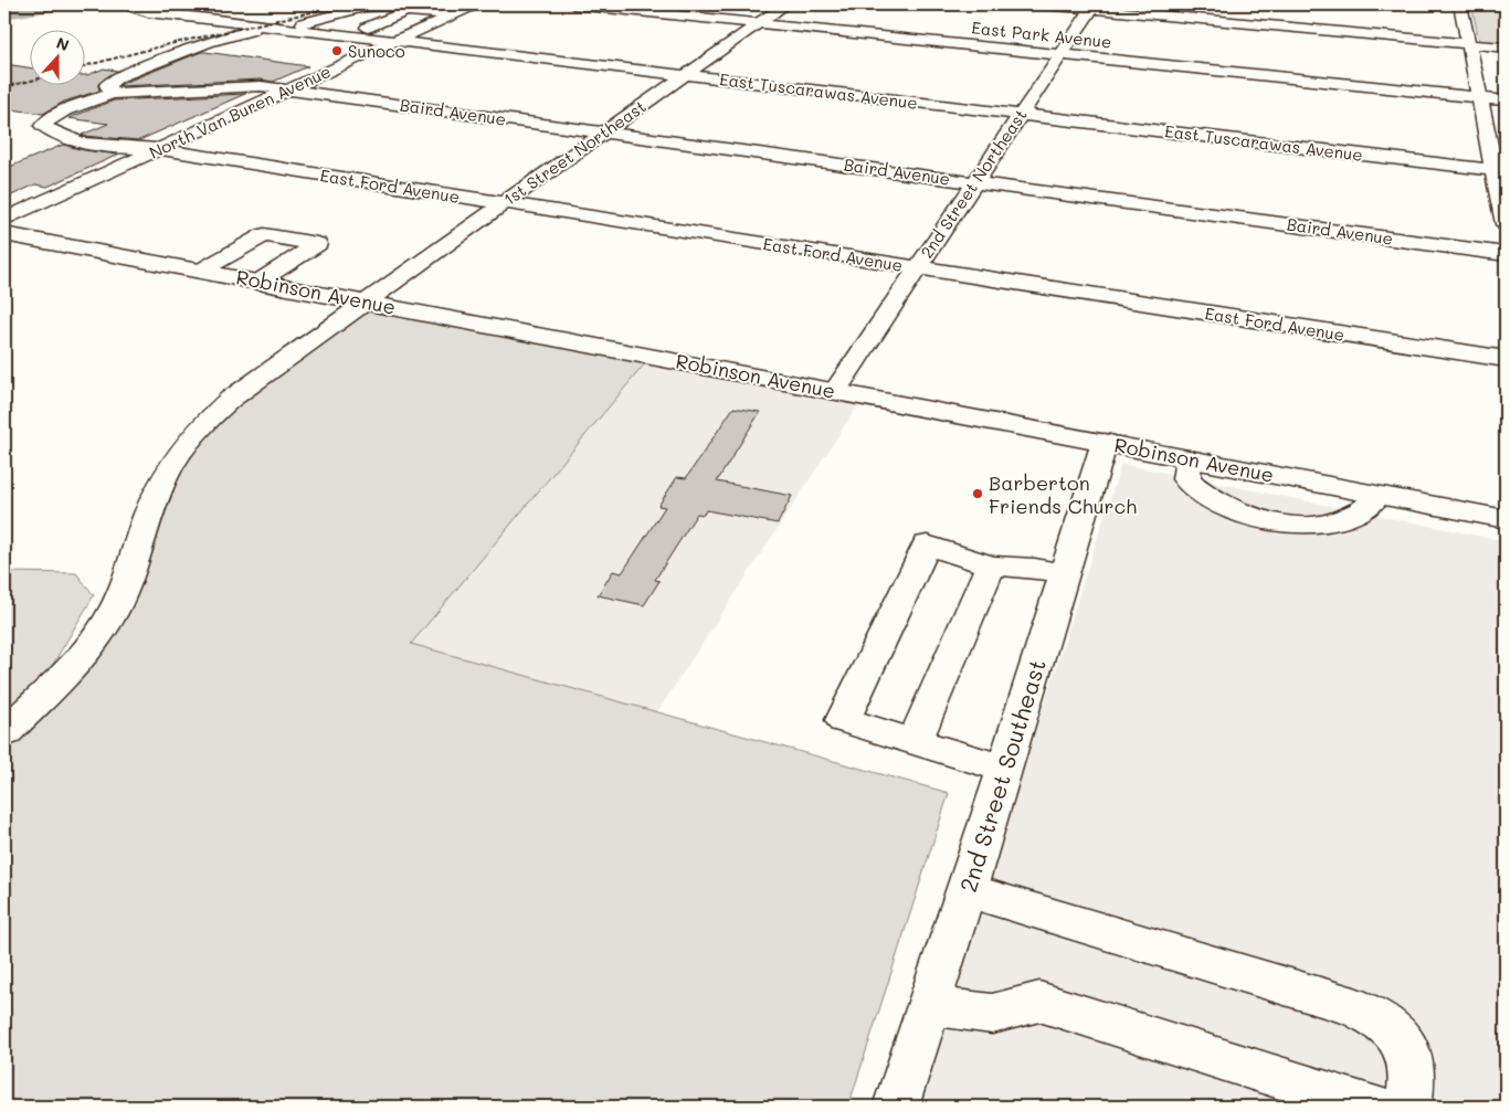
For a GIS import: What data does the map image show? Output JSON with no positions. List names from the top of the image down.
{
  "streets": {
    "street": [
      "East Park Avenue",
      "East Tuscarawas Avenue",
      "North Van Buren Avenue",
      "Baird Avenue",
      "1st Street Northeast",
      "2nd Street Northeast",
      "East Ford Avenue",
      "Robinson Avenue",
      "2nd Street Southeast"
    ]
  },
  "crossings": [
    ["East Park Avenue", "1st Street Northeast"],
    ["East Park Avenue", "2nd Street Northeast"],
    ["East Tuscarawas Avenue", "North Van Buren Avenue"],
    ["East Tuscarawas Avenue", "1st Street Northeast"],
    ["East Tuscarawas Avenue", "2nd Street Northeast"],
    ["North Van Buren Avenue", "Baird Avenue"],
    ["North Van Buren Avenue", "East Ford Avenue"],
    ["Baird Avenue", "1st Street Northeast"],
    ["Baird Avenue", "2nd Street Northeast"],
    ["Baird Avenue", "East Ford Avenue"],
    ["1st Street Northeast", "East Ford Avenue"],
    ["1st Street Northeast", "Robinson Avenue"],
    ["2nd Street Northeast", "East Ford Avenue"],
    ["2nd Street Northeast", "Robinson Avenue"],
    ["Robinson Avenue", "2nd Street Southeast"]
  ],
  "places": ["Sunoco", "Barberton Friends Church"],
  "north": "top"
}
